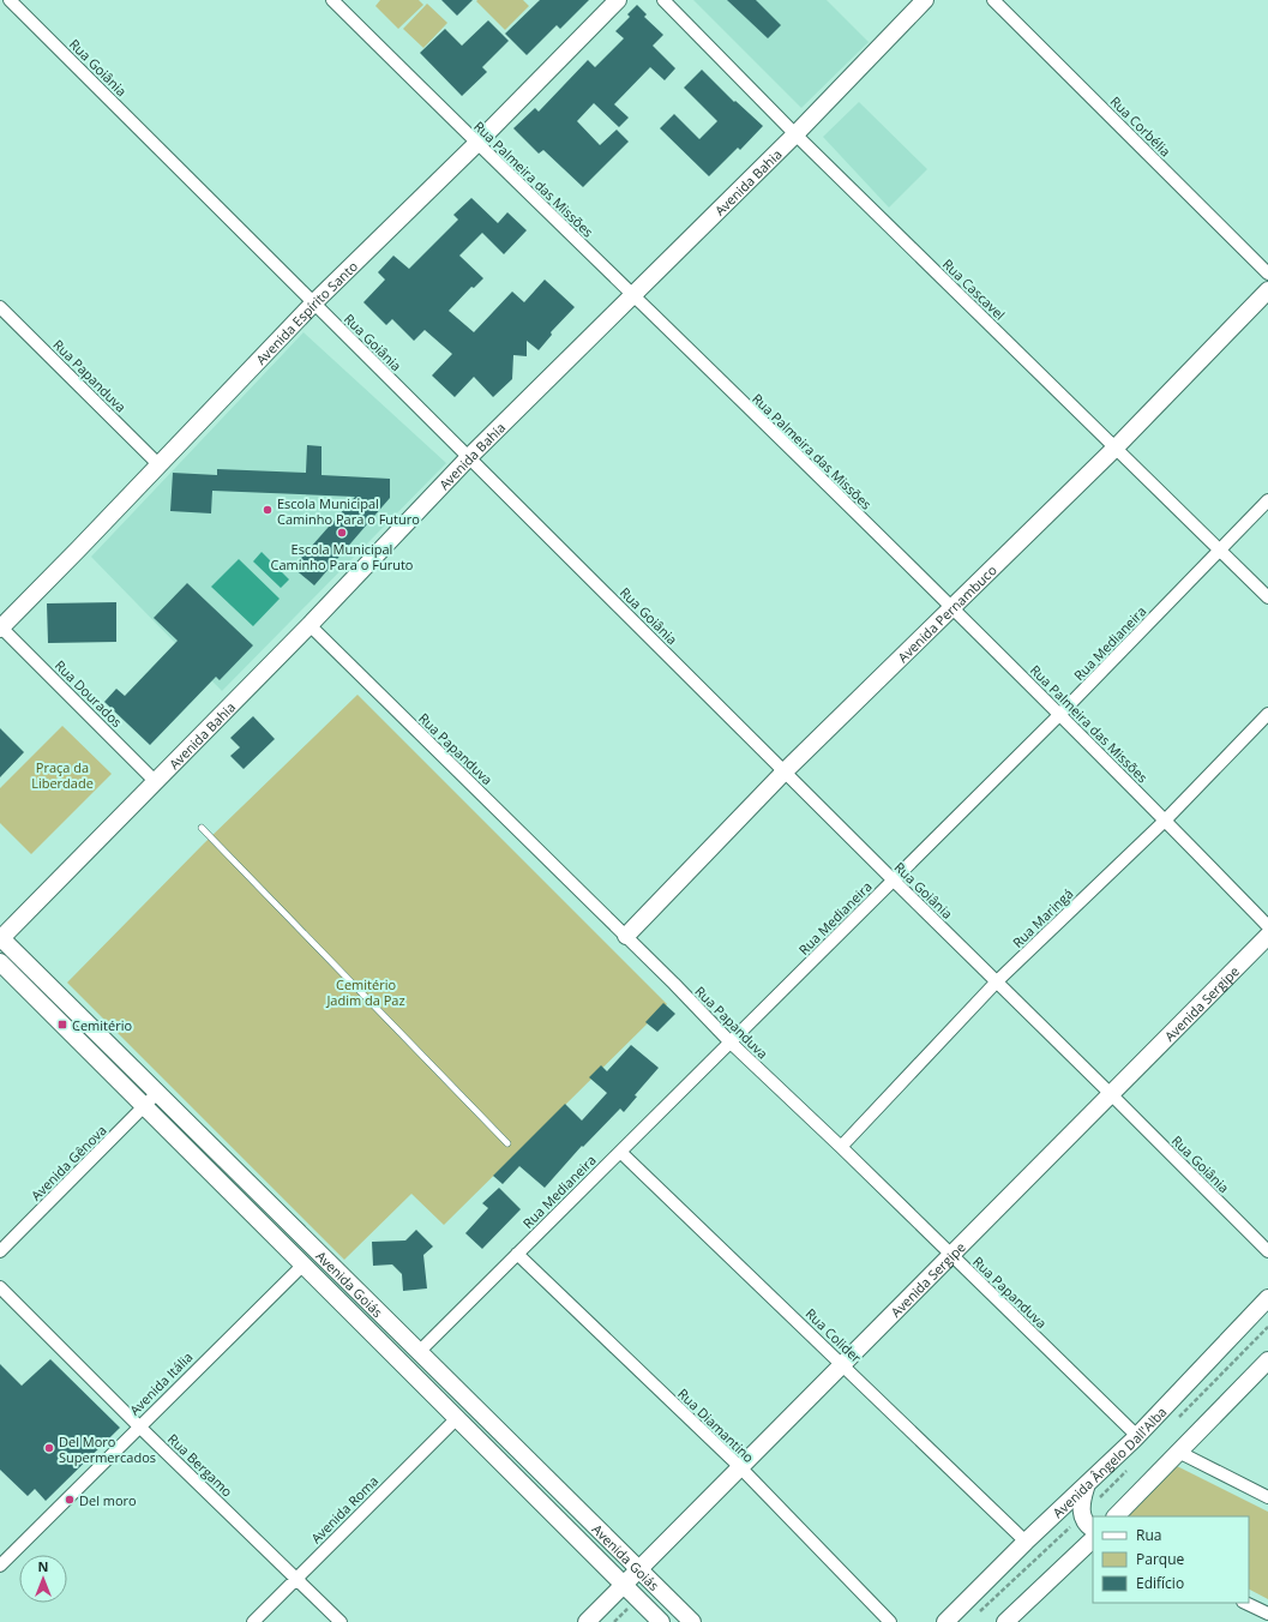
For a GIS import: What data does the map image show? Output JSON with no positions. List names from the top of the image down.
{
  "streets": {
    "street": [
      "Rua Goiânia",
      "Rua Corbélia",
      "Rua Palmeira das Missões",
      "Avenida Bahia",
      "Rua Cascavel",
      "Avenida Espírito Santo",
      "Rua Papanduva",
      "Avenida Pernambuco",
      "Rua Medianeira",
      "Rua Dourados",
      "Rua Maringá",
      "Avenida Sergipe",
      "Avenida Gênova",
      "Avenida Goiás",
      "Rua Colider",
      "Avenida Itália",
      "Rua Diamantino",
      "Avenida Ângelo Dall'Alba",
      "Rua Bergamo",
      "Avenida Roma"
    ]
  },
  "crossings": [
    ["Rua Goiânia", "Avenida Bahia"],
    ["Rua Goiânia", "Avenida Espírito Santo"],
    ["Rua Goiânia", "Avenida Pernambuco"],
    ["Rua Goiânia", "Rua Medianeira"],
    ["Rua Goiânia", "Rua Maringá"],
    ["Rua Goiânia", "Avenida Sergipe"],
    ["Rua Palmeira das Missões", "Avenida Bahia"],
    ["Rua Palmeira das Missões", "Avenida Espírito Santo"],
    ["Rua Palmeira das Missões", "Avenida Pernambuco"],
    ["Rua Palmeira das Missões", "Rua Medianeira"],
    ["Rua Palmeira das Missões", "Rua Maringá"],
    ["Avenida Bahia", "Rua Cascavel"],
    ["Avenida Bahia", "Rua Papanduva"],
    ["Avenida Bahia", "Rua Dourados"],
    ["Avenida Bahia", "Avenida Goiás"],
    ["Rua Cascavel", "Avenida Pernambuco"],
    ["Rua Cascavel", "Rua Medianeira"],
    ["Avenida Espírito Santo", "Rua Papanduva"],
    ["Avenida Espírito Santo", "Rua Dourados"],
    ["Rua Papanduva", "Avenida Pernambuco"],
    ["Rua Papanduva", "Rua Medianeira"],
    ["Rua Papanduva", "Rua Maringá"],
    ["Rua Papanduva", "Avenida Sergipe"],
    ["Rua Papanduva", "Avenida Ângelo Dall'Alba"],
    ["Rua Medianeira", "Avenida Goiás"],
    ["Rua Medianeira", "Rua Colider"],
    ["Rua Medianeira", "Rua Diamantino"],
    ["Avenida Sergipe", "Avenida Goiás"],
    ["Avenida Sergipe", "Rua Colider"],
    ["Avenida Sergipe", "Rua Diamantino"],
    ["Avenida Gênova", "Avenida Goiás"],
    ["Avenida Goiás", "Avenida Itália"],
    ["Avenida Goiás", "Avenida Roma"],
    ["Rua Colider", "Avenida Ângelo Dall'Alba"],
    ["Avenida Itália", "Rua Bergamo"],
    ["Rua Bergamo", "Avenida Roma"]
  ],
  "parks": ["Praça da Liberdade", "Cemitério Jadim da Paz"],
  "places": {
    "other": [
      "Escola Municipal Caminho Para o Futuro",
      "Escola Municipal Caminho Para o Furuto",
      "Del Moro Supermercados",
      "Del moro"
    ],
    "transit": ["Cemitério"]
  },
  "legend": ["Rua", "Parque", "Edifício"],
  "north": "top"
}
